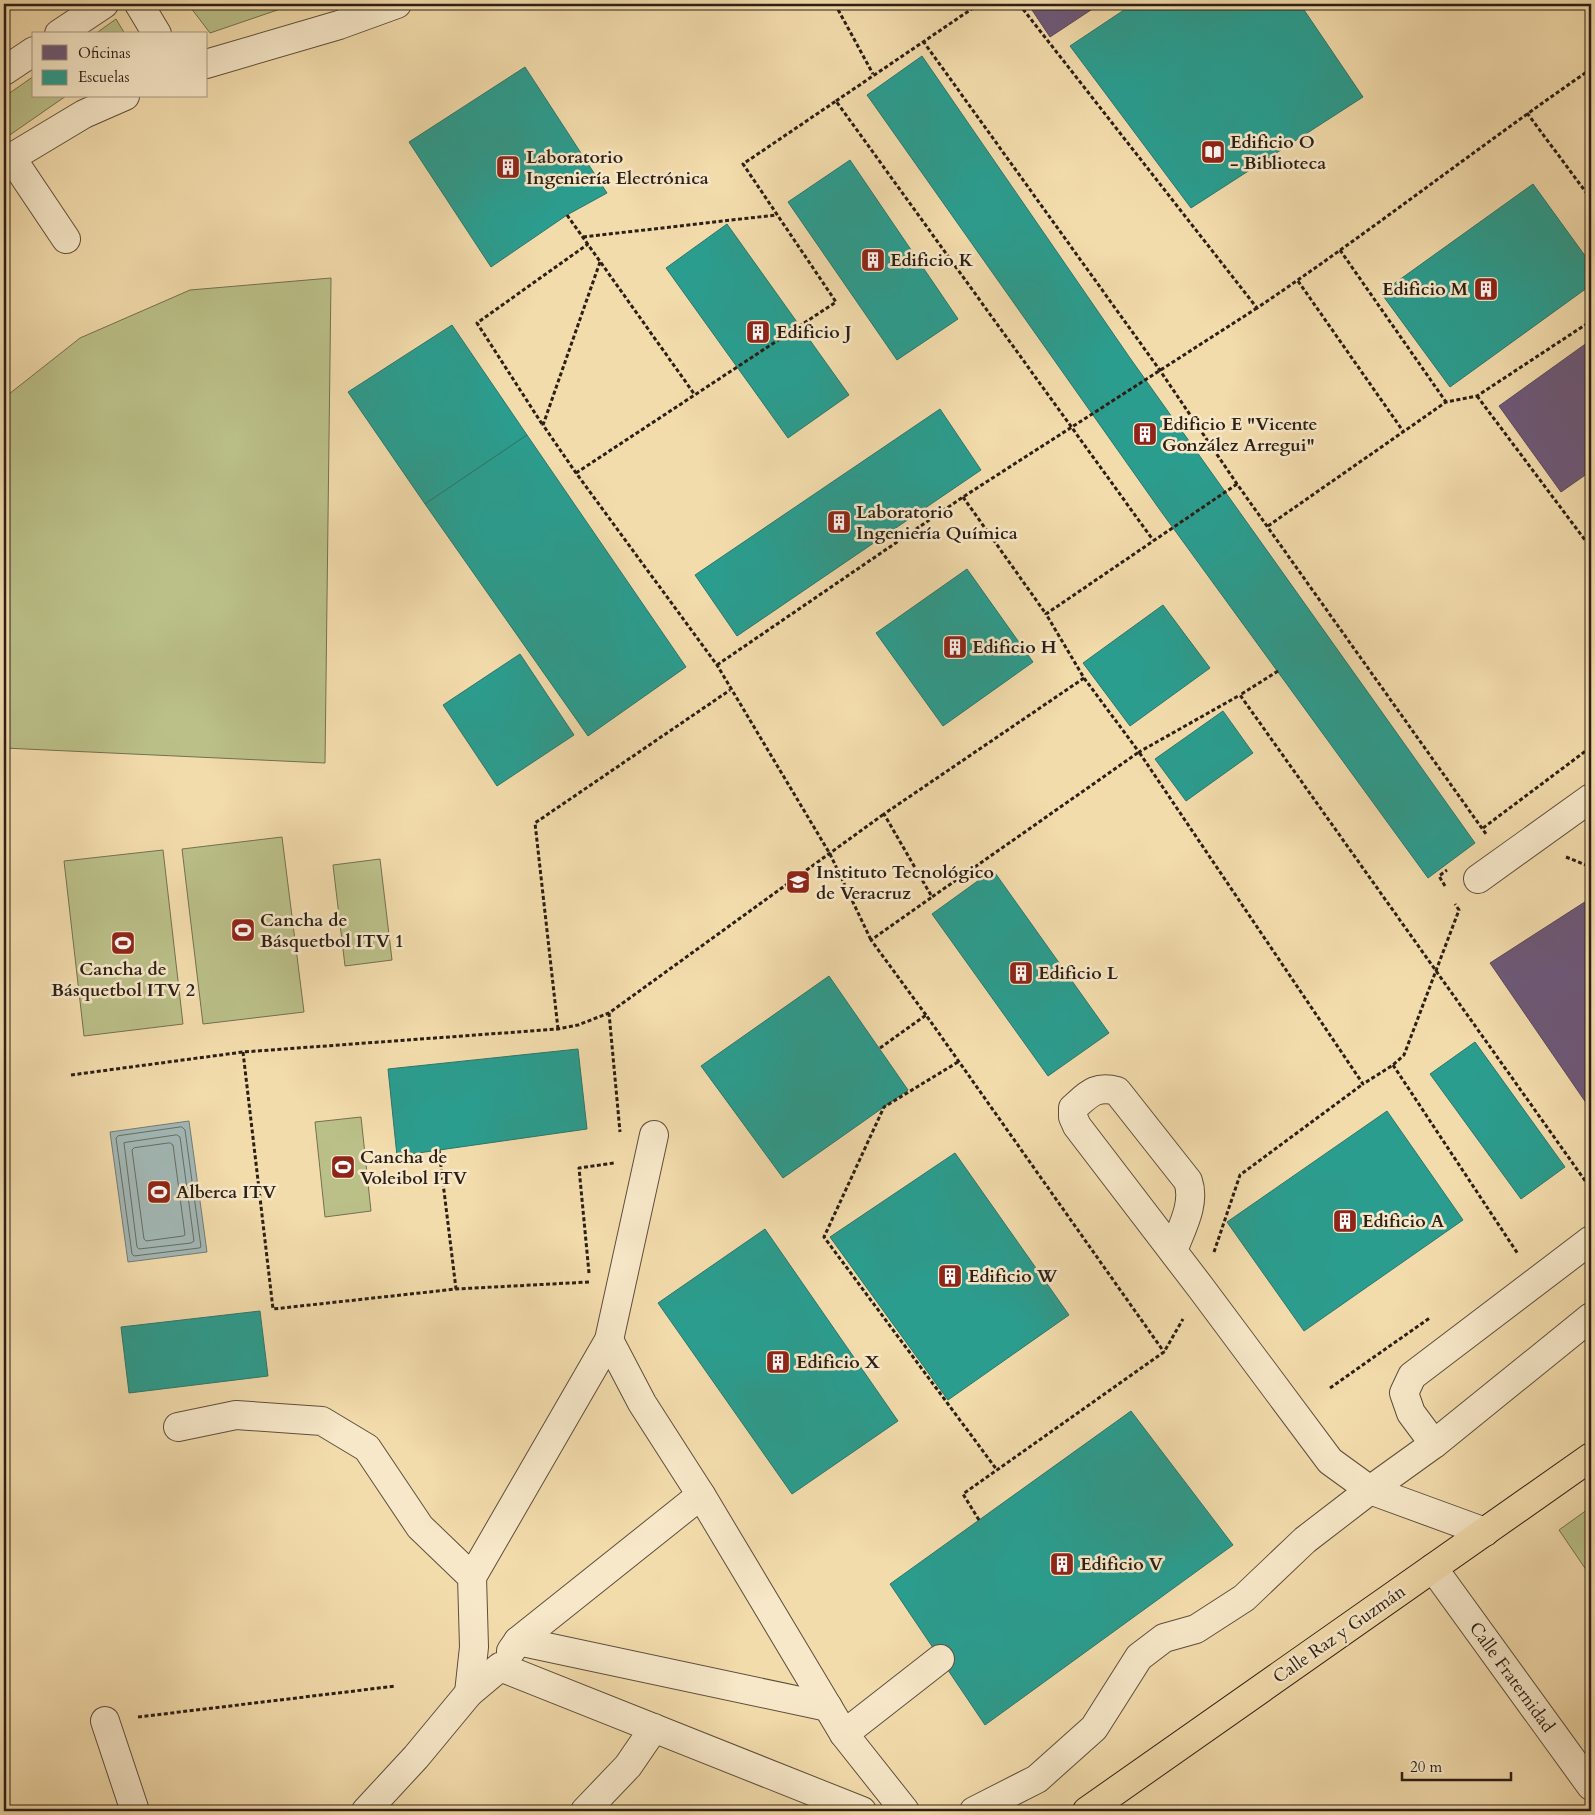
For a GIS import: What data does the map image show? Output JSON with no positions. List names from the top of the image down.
{
  "streets": {
    "main road": ["Calle Raz y Guzmán"],
    "street": ["Calle Fraternidad"]
  },
  "crossings": [
    ["Calle Raz y Guzmán", "Calle Fraternidad"]
  ],
  "places": {
    "library": ["Edificio O - Biblioteca"],
    "building": [
      "Laboratorio Ingeniería Electrónica",
      "Edificio K",
      "Edificio M",
      "Edificio J",
      "Edificio E \"Vicente González Arregui\"",
      "Laboratorio Ingeniería Química",
      "Edificio H",
      "Edificio L",
      "Edificio A",
      "Edificio W",
      "Edificio X",
      "Edificio V"
    ],
    "school or university": ["Instituto Tecnológico de Veracruz"],
    "sports": [
      "Cancha de Básquetbol ITV 1",
      "Cancha de Básquetbol ITV 2",
      "Cancha de Voleibol ITV",
      "Alberca ITV"
    ]
  },
  "legend": ["Oficinas", "Escuelas"],
  "scale_bar": "20 m"
}
